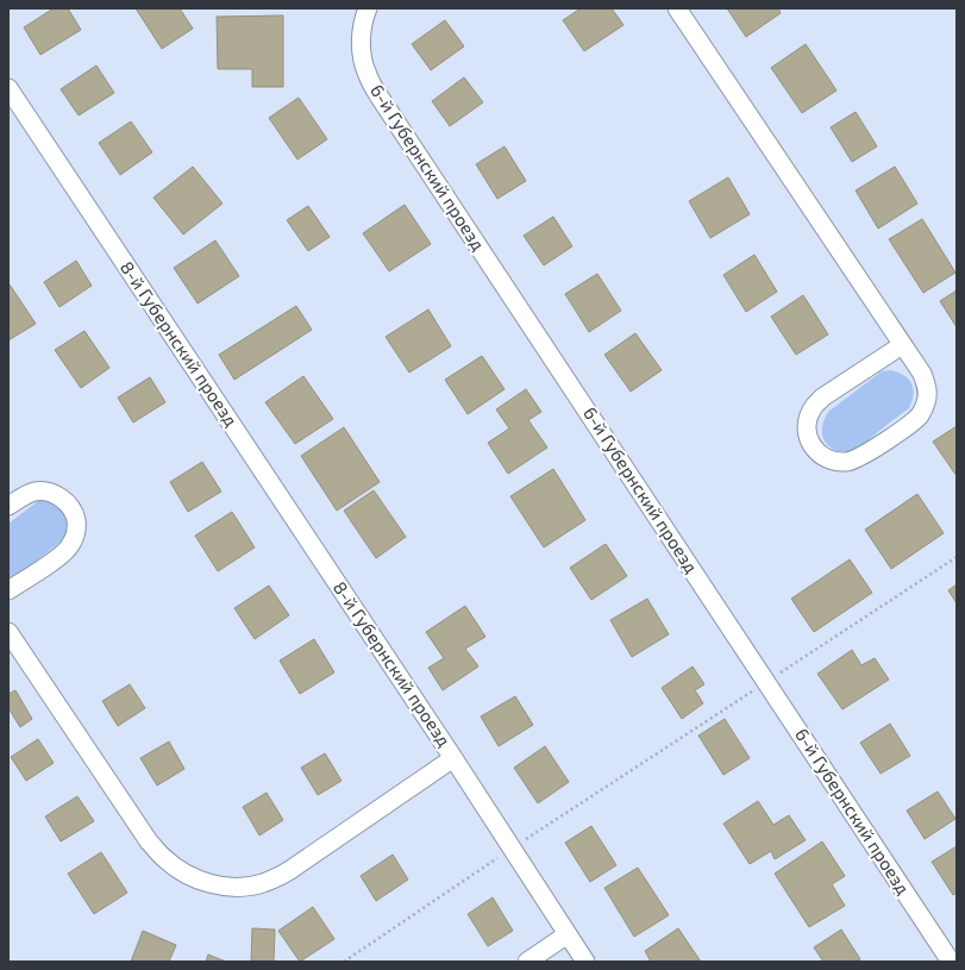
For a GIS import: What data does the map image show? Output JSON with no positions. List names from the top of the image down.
{
  "streets": {
    "street": ["6-й Губернский проезд", "8-й Губернский проезд"]
  }
}
